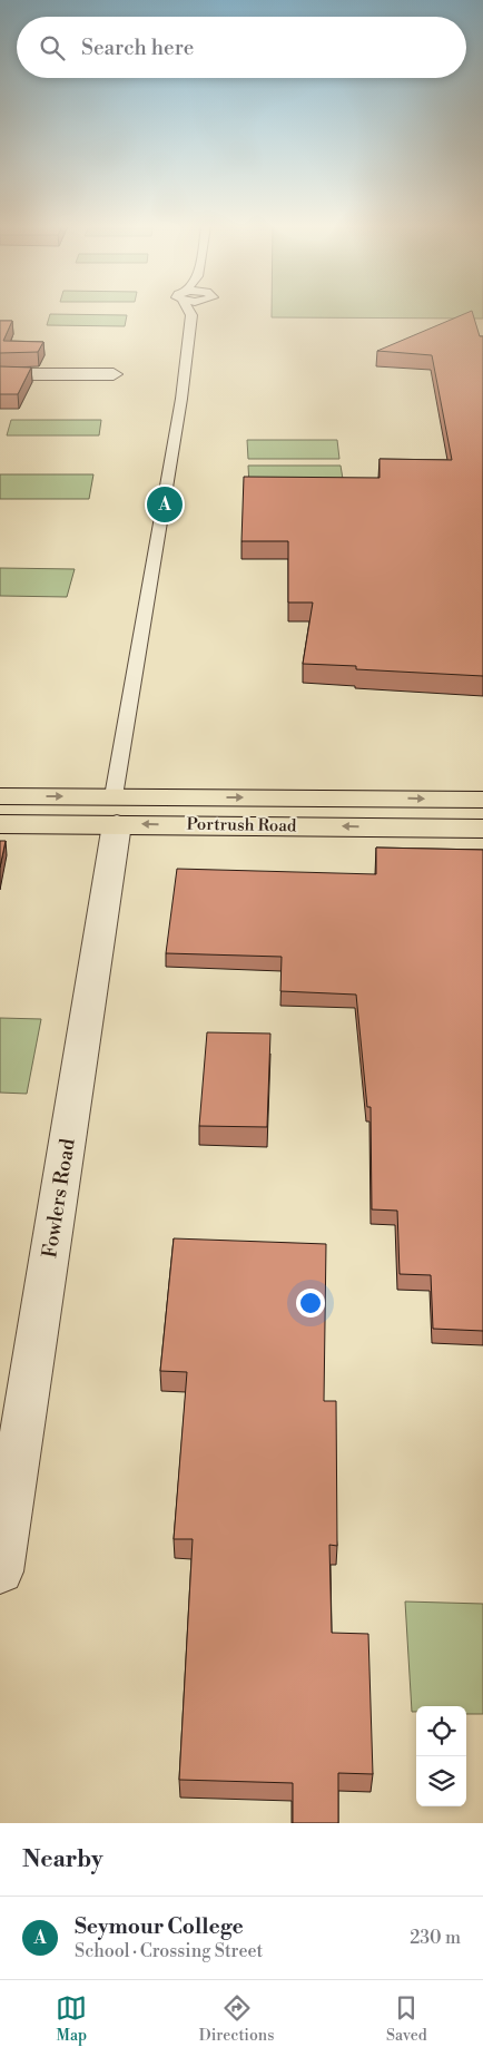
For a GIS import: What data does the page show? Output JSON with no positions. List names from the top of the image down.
{
  "streets": {
    "highway": ["Portrush Road"],
    "street": ["Fowlers Road"]
  },
  "crossings": [
    ["Portrush Road", "Fowlers Road"]
  ],
  "page": {
    "search": "Search here",
    "pins": "A",
    "heading": "Nearby",
    "list": [
      {
        "mark": "A",
        "name": "Seymour College",
        "note": "School · Crossing Street",
        "value": "230 m"
      }
    ],
    "nav": ["Map", "Directions", "Saved"]
  }
}
